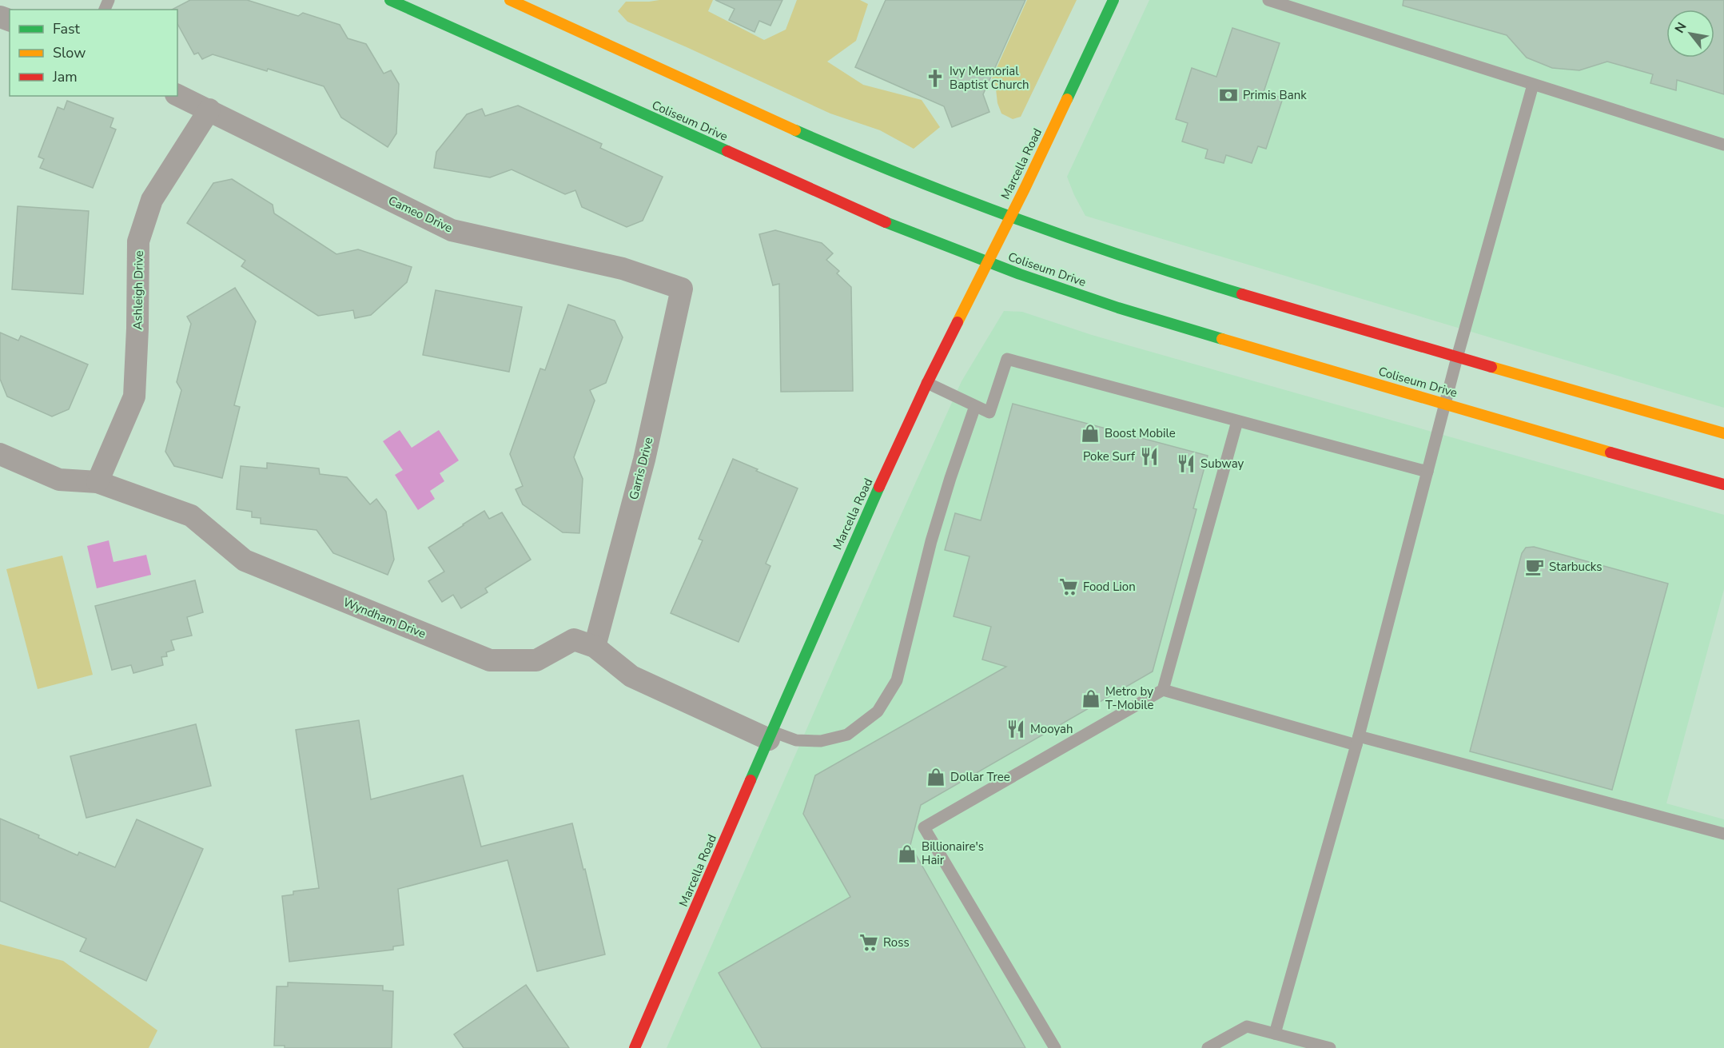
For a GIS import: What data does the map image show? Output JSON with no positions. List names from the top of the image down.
{
  "streets": {
    "street": [
      "Coliseum Drive",
      "Marcella Road",
      "Cameo Drive",
      "Ashleigh Drive",
      "Garris Drive",
      "Wyndham Drive"
    ]
  },
  "crossings": [
    ["Coliseum Drive", "Marcella Road"],
    ["Marcella Road", "Wyndham Drive"],
    ["Cameo Drive", "Ashleigh Drive"],
    ["Cameo Drive", "Garris Drive"],
    ["Ashleigh Drive", "Wyndham Drive"],
    ["Garris Drive", "Wyndham Drive"]
  ],
  "places": {
    "church": ["Ivy Memorial Baptist Church"],
    "bank": ["Primis Bank"],
    "shop": [
      "Boost Mobile",
      "Metro by T-Mobile",
      "Dollar Tree",
      "Billionaire's Hair"
    ],
    "restaurant": ["Poke Surf", "Subway", "Mooyah"],
    "cafe": ["Starbucks"],
    "supermarket": ["Food Lion", "Ross"]
  },
  "legend": ["Fast", "Slow", "Jam"],
  "north": "top left"
}
